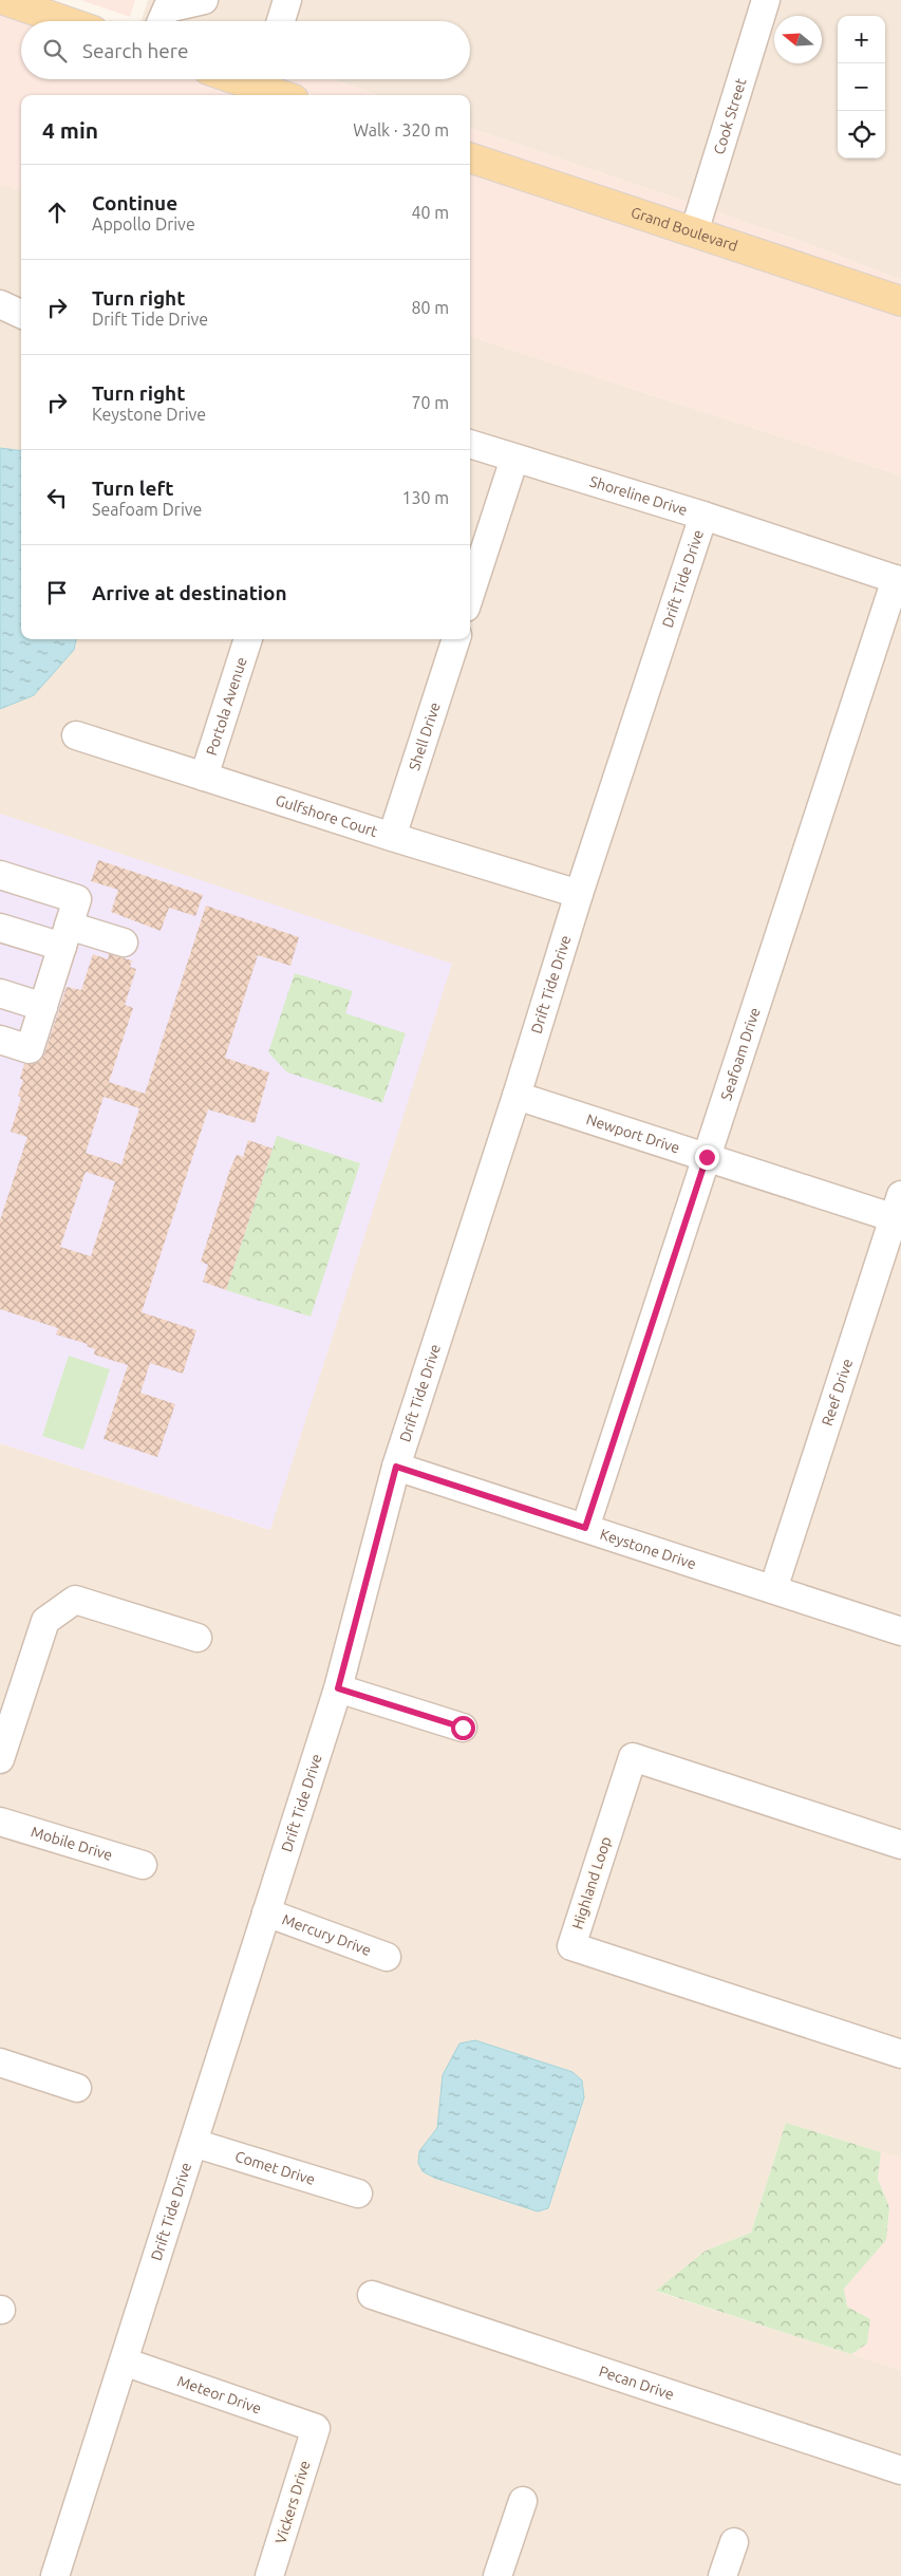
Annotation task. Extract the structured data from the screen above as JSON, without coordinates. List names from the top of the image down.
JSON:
{
  "streets": {
    "main road": ["Grand Boulevard"],
    "street": [
      "Cook Street",
      "Shoreline Drive",
      "Drift Tide Drive",
      "Portola Avenue",
      "Shell Drive",
      "Gulfshore Court",
      "Seafoam Drive",
      "Newport Drive",
      "Reef Drive",
      "Keystone Drive",
      "Mobile Drive",
      "Highland Loop",
      "Mercury Drive",
      "Comet Drive",
      "Pecan Drive",
      "Meteor Drive",
      "Vickers Drive"
    ]
  },
  "crossings": [
    ["Cook Street", "Grand Boulevard"],
    ["Shoreline Drive", "Drift Tide Drive"],
    ["Shoreline Drive", "Seafoam Drive"],
    ["Drift Tide Drive", "Gulfshore Court"],
    ["Drift Tide Drive", "Newport Drive"],
    ["Drift Tide Drive", "Keystone Drive"],
    ["Drift Tide Drive", "Mercury Drive"],
    ["Drift Tide Drive", "Comet Drive"],
    ["Drift Tide Drive", "Meteor Drive"],
    ["Portola Avenue", "Gulfshore Court"],
    ["Shell Drive", "Gulfshore Court"],
    ["Seafoam Drive", "Newport Drive"],
    ["Seafoam Drive", "Keystone Drive"],
    ["Newport Drive", "Reef Drive"],
    ["Reef Drive", "Keystone Drive"],
    ["Meteor Drive", "Vickers Drive"]
  ],
  "north": "left",
  "page": {
    "map_buttons": ["+", "−"],
    "search": "Search here",
    "heading": ["4 min", "Walk · 320 m"],
    "list": [
      ["Continue", "Appollo Drive", "40 m"],
      ["Turn right", "Drift Tide Drive", "80 m"],
      ["Turn right", "Keystone Drive", "70 m"],
      ["Turn left", "Seafoam Drive", "130 m"],
      "Arrive at destination"
    ]
  }
}
